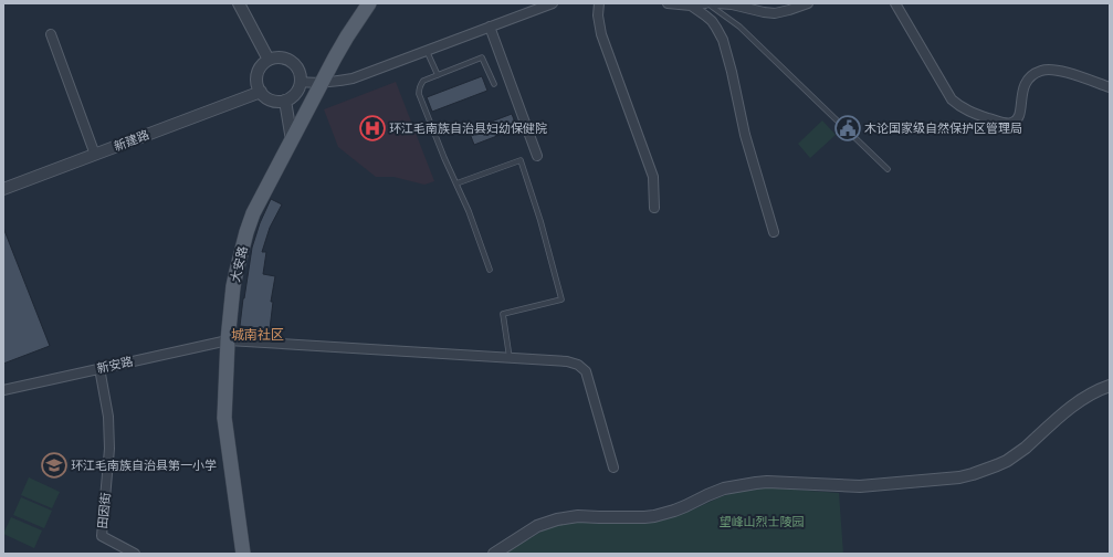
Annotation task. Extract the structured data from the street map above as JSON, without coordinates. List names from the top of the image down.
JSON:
{
  "streets": {
    "main road": ["大安路"],
    "street": ["新建路", "新安路", "田因街"]
  },
  "crossings": [
    ["大安路", "新安路"],
    ["新安路", "田因街"]
  ],
  "districts": ["城南社区"],
  "parks": ["望峰山烈士陵园"],
  "places": {
    "hospital": ["环江毛南族自治县妇幼保健院"],
    "public building": ["木论国家级自然保护区管理局"],
    "school or university": ["环江毛南族自治县第一小学"]
  }
}
